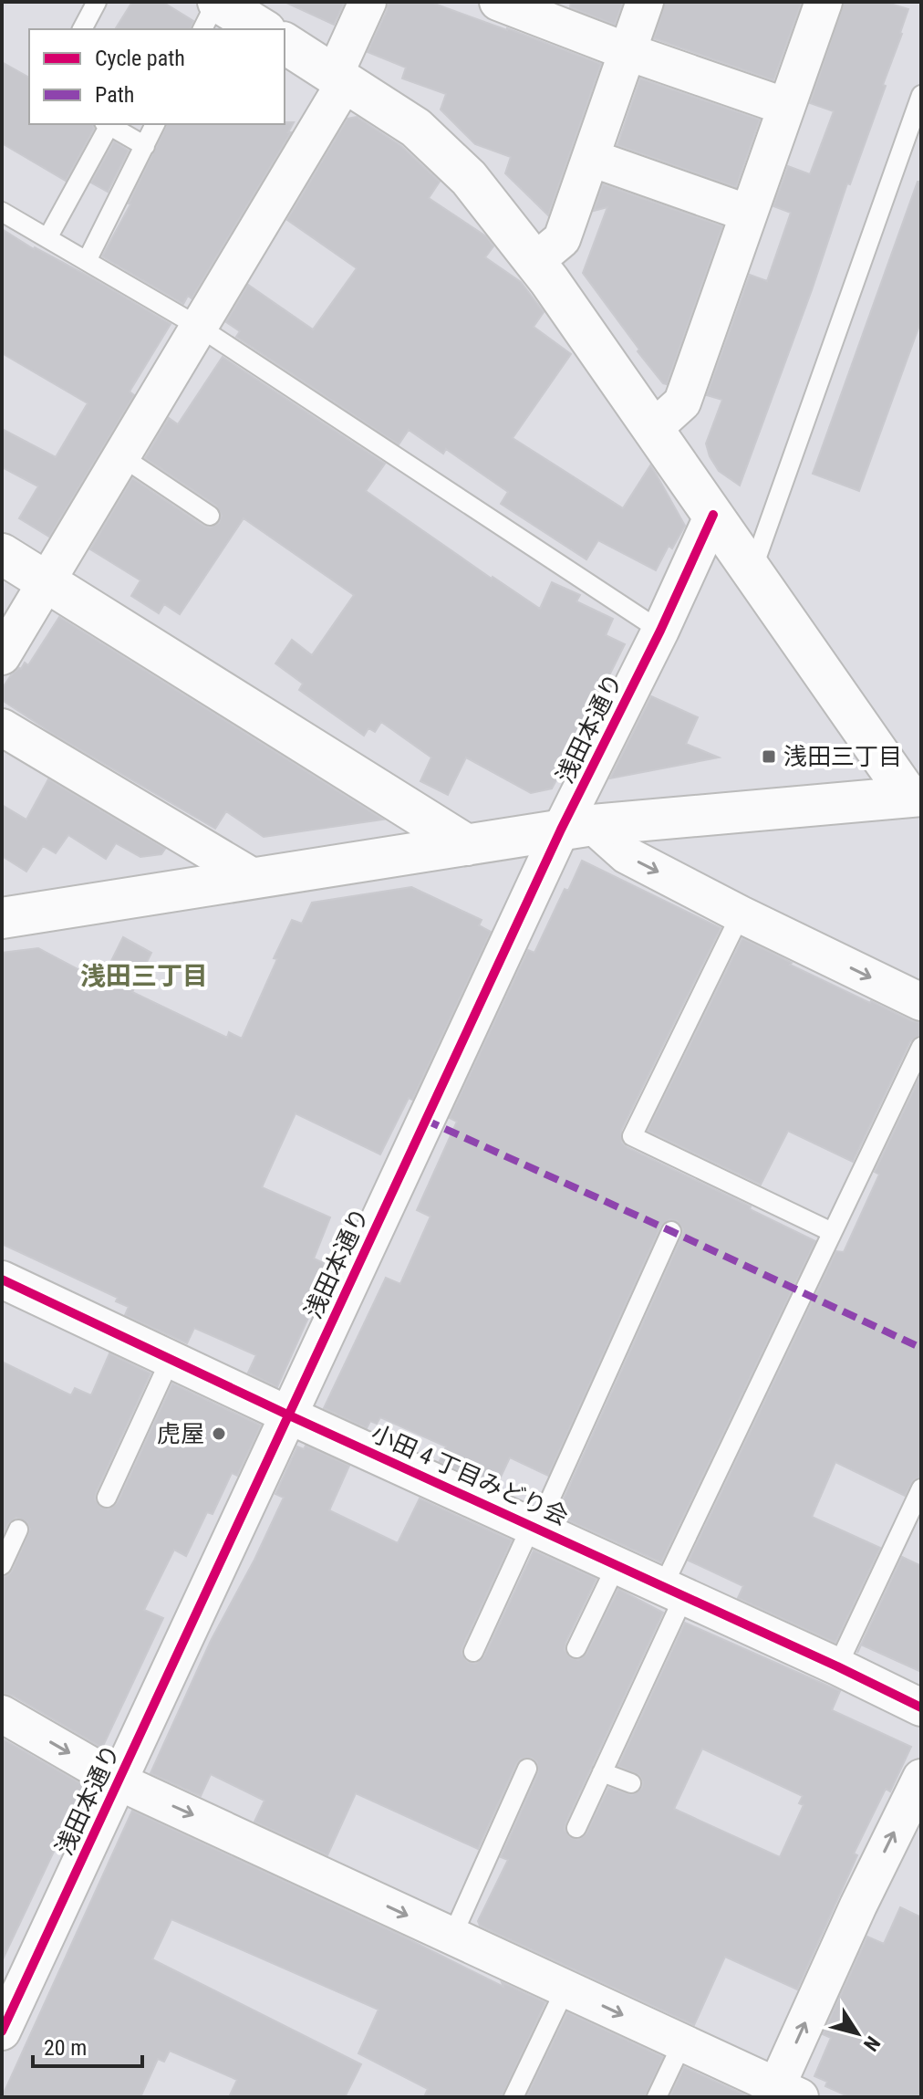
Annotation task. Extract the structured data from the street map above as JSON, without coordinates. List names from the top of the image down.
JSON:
{
  "streets": {
    "street": ["浅田本通り", "小田 4 丁目みどり会"]
  },
  "crossings": [
    ["浅田本通り", "小田 4 丁目みどり会"]
  ],
  "districts": ["浅田三丁目"],
  "places": {
    "transit": ["浅田三丁目"],
    "other": ["虎屋"]
  },
  "legend": ["Cycle path", "Path"],
  "scale_bar": "20 m",
  "north": "bottom right"
}
